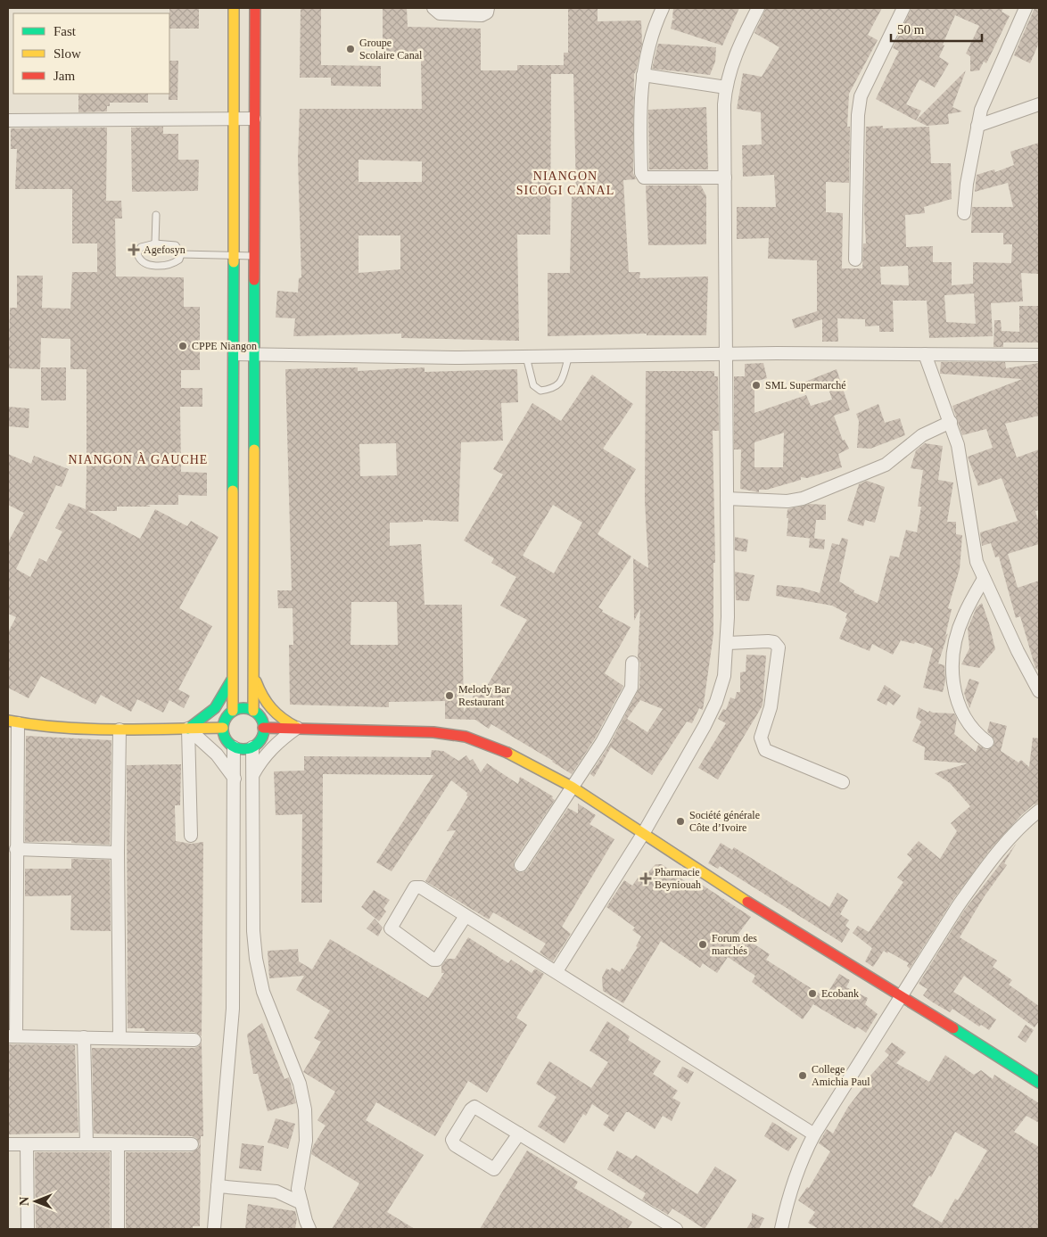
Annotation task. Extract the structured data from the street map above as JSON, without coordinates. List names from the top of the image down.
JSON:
{
  "districts": ["NIANGON SICOGI CANAL", "NIANGON À GAUCHE"],
  "places": {
    "other": [
      "Groupe Scolaire Canal",
      "CPPE Niangon",
      "SML Supermarché",
      "Melody Bar Restaurant",
      "Société générale Côte d’Ivoire",
      "Forum des marchés",
      "Ecobank",
      "College Amichia Paul"
    ],
    "health": ["Agefosyn", "Pharmacie Beyniouah"]
  },
  "legend": ["Fast", "Slow", "Jam"],
  "scale_bar": "50 m",
  "north": "left"
}
